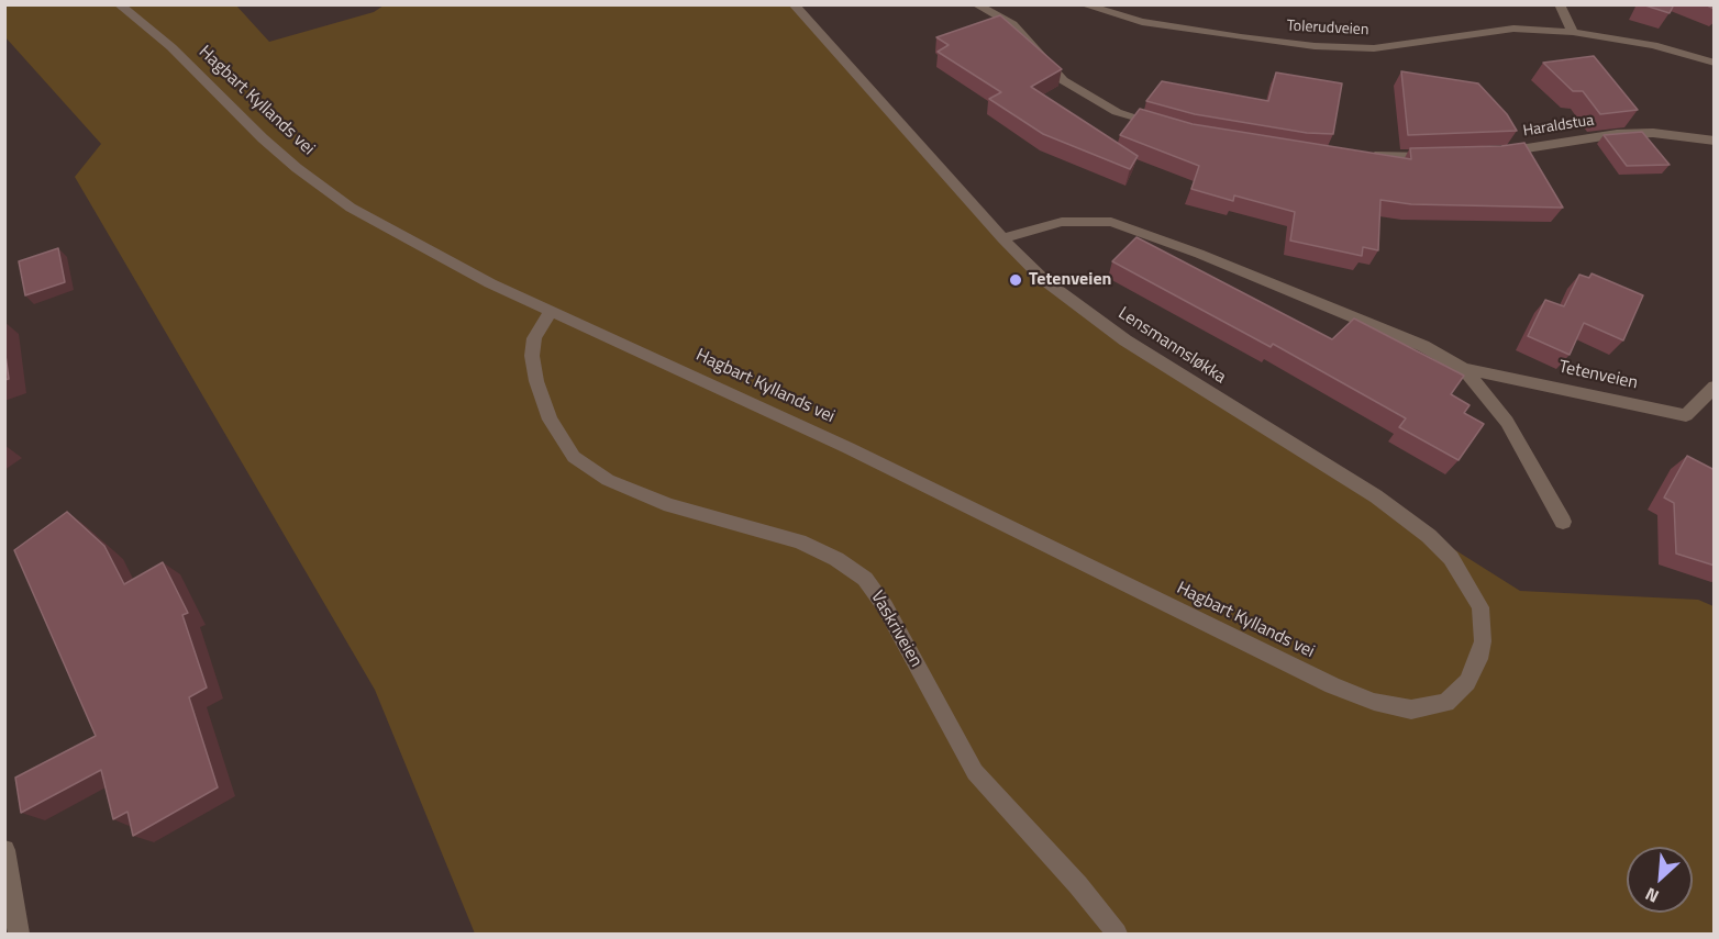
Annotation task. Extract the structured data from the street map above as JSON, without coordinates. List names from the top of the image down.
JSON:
{
  "streets": {
    "street": [
      "Tolerudveien",
      "Hagbart Kyllands vei",
      "Haraldstua",
      "Lensmannsløkka",
      "Tetenveien",
      "Vaskriveien"
    ]
  },
  "crossings": [
    ["Hagbart Kyllands vei", "Lensmannsløkka"],
    ["Hagbart Kyllands vei", "Vaskriveien"],
    ["Lensmannsløkka", "Tetenveien"]
  ],
  "places": ["Tetenveien"],
  "north": "bottom left"
}
